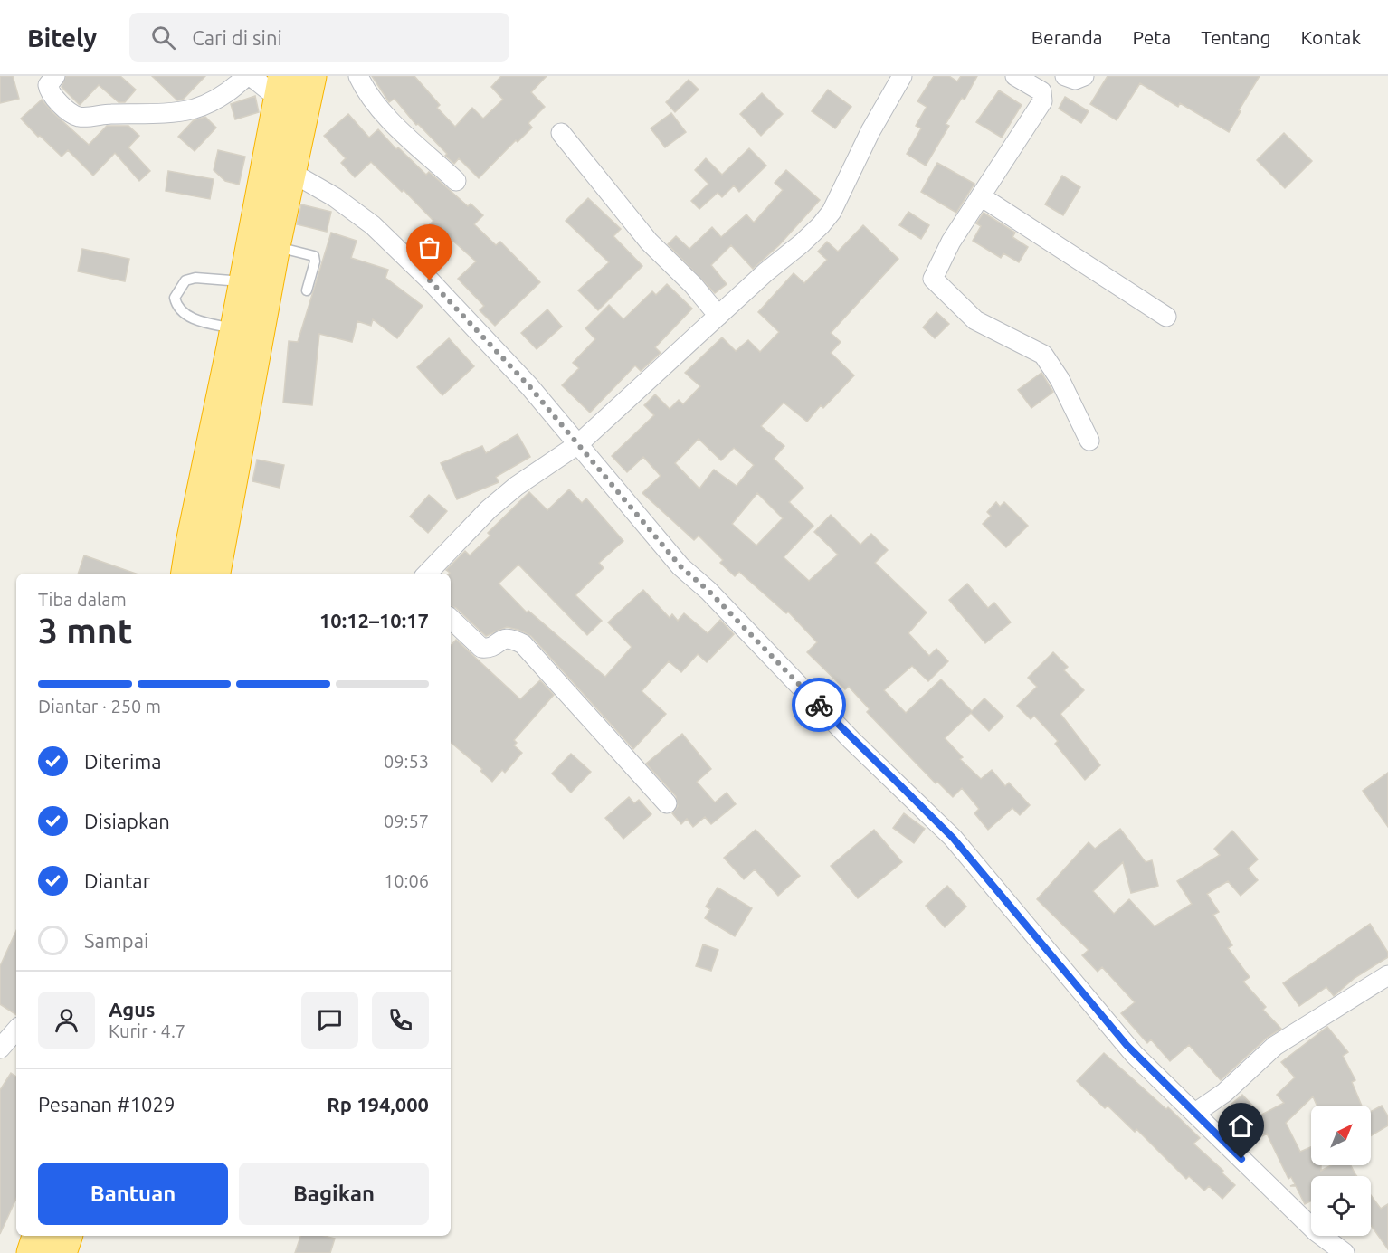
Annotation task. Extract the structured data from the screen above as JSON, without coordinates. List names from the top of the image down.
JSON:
{
  "north": "top right",
  "page": {
    "header": "Bitely",
    "search": "Cari di sini",
    "nav": [
      "Beranda",
      "Peta",
      "Tentang",
      "Kontak"
    ],
    "heading": ["3 mnt", "Tiba dalam", "10:12–10:17"],
    "panel": [
      "Agus",
      "Kurir · 4.7",
      "Pesanan #1029",
      "Rp 194,000"
    ],
    "bar": "Diantar · 250 m",
    "list": [
      ["Diterima", "09:53"],
      ["Disiapkan", "09:57"],
      ["Diantar", "10:06"],
      "Sampai"
    ],
    "buttons": ["Bantuan", "Bagikan"]
  }
}
